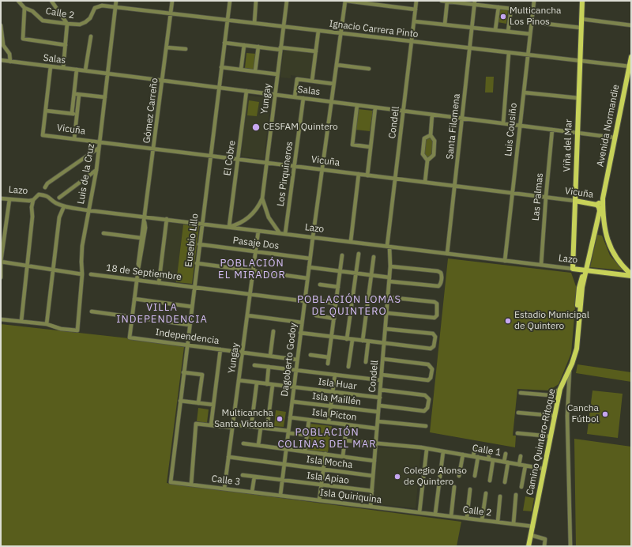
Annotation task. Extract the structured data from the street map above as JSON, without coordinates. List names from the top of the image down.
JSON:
{
  "streets": {
    "main road": [
      "Avenida Normandie",
      "Vicuña",
      "Viña del Mar",
      "Lazo",
      "Camino Quintero-Ritoque"
    ],
    "street": [
      "Calle 2",
      "Ignacio Carrera Pinto",
      "Salas",
      "Yungay",
      "Gómez Carreño",
      "Condell",
      "Santa Filomena",
      "Luis Cousiño",
      "El Cobre",
      "Luis de la Cruz",
      "Los Pirquineros",
      "Las Palmas",
      "Eusebio Lillo",
      "Pasaje Dos",
      "18 de Septiembre",
      "Independencia",
      "Dagoberto Godoy",
      "Isla Huar",
      "Isla Maillén",
      "Isla Picton",
      "Calle 1",
      "Isla Mocha",
      "Isla Apiao",
      "Calle 3",
      "Isla Quiriquina"
    ]
  },
  "crossings": [
    ["Calle 2", "Ignacio Carrera Pinto"],
    ["Calle 2", "Luis de la Cruz"],
    ["Calle 2", "Camino Quintero-Ritoque"],
    ["Calle 2", "Isla Quiriquina"],
    ["Ignacio Carrera Pinto", "Yungay"],
    ["Ignacio Carrera Pinto", "Gómez Carreño"],
    ["Ignacio Carrera Pinto", "Condell"],
    ["Ignacio Carrera Pinto", "Avenida Normandie"],
    ["Ignacio Carrera Pinto", "Santa Filomena"],
    ["Ignacio Carrera Pinto", "Luis Cousiño"],
    ["Ignacio Carrera Pinto", "Viña del Mar"],
    ["Ignacio Carrera Pinto", "Luis de la Cruz"],
    ["Ignacio Carrera Pinto", "Eusebio Lillo"],
    ["Ignacio Carrera Pinto", "Dagoberto Godoy"],
    ["Salas", "Yungay"],
    ["Salas", "Gómez Carreño"],
    ["Salas", "Condell"],
    ["Salas", "Avenida Normandie"],
    ["Salas", "Santa Filomena"],
    ["Salas", "Luis Cousiño"],
    ["Salas", "Viña del Mar"],
    ["Salas", "El Cobre"],
    ["Salas", "Luis de la Cruz"],
    ["Salas", "Los Pirquineros"],
    ["Salas", "Las Palmas"],
    ["Salas", "Eusebio Lillo"],
    ["Salas", "Dagoberto Godoy"],
    ["Yungay", "Vicuña"],
    ["Yungay", "El Cobre"],
    ["Yungay", "Lazo"],
    ["Yungay", "Pasaje Dos"],
    ["Yungay", "18 de Septiembre"],
    ["Yungay", "Independencia"],
    ["Yungay", "Isla Mocha"],
    ["Yungay", "Calle 3"],
    ["Gómez Carreño", "Vicuña"],
    ["Gómez Carreño", "Lazo"],
    ["Gómez Carreño", "18 de Septiembre"],
    ["Gómez Carreño", "Independencia"],
    ["Condell", "Vicuña"],
    ["Condell", "Lazo"],
    ["Condell", "Isla Huar"],
    ["Condell", "Isla Maillén"],
    ["Condell", "Isla Picton"],
    ["Condell", "Calle 1"],
    ["Condell", "Isla Mocha"],
    ["Condell", "Isla Apiao"],
    ["Condell", "Isla Quiriquina"],
    ["Avenida Normandie", "Vicuña"],
    ["Avenida Normandie", "Lazo"],
    ["Santa Filomena", "Vicuña"],
    ["Santa Filomena", "Lazo"],
    ["Vicuña", "Luis Cousiño"],
    ["Vicuña", "Viña del Mar"],
    ["Vicuña", "El Cobre"],
    ["Vicuña", "Luis de la Cruz"],
    ["Vicuña", "Los Pirquineros"],
    ["Vicuña", "Las Palmas"],
    ["Vicuña", "Eusebio Lillo"],
    ["Vicuña", "Dagoberto Godoy"],
    ["Vicuña", "Camino Quintero-Ritoque"],
    ["Luis Cousiño", "Lazo"],
    ["Viña del Mar", "Lazo"],
    ["El Cobre", "Lazo"],
    ["Luis de la Cruz", "Lazo"],
    ["Los Pirquineros", "Lazo"],
    ["Lazo", "Las Palmas"],
    ["Lazo", "Eusebio Lillo"],
    ["Lazo", "Dagoberto Godoy"],
    ["Lazo", "Camino Quintero-Ritoque"],
    ["Eusebio Lillo", "Pasaje Dos"],
    ["Eusebio Lillo", "18 de Septiembre"],
    ["Eusebio Lillo", "Independencia"],
    ["Eusebio Lillo", "Calle 3"],
    ["Pasaje Dos", "Dagoberto Godoy"],
    ["18 de Septiembre", "Dagoberto Godoy"],
    ["Independencia", "Dagoberto Godoy"],
    ["Dagoberto Godoy", "Isla Huar"],
    ["Dagoberto Godoy", "Isla Maillén"],
    ["Dagoberto Godoy", "Isla Picton"],
    ["Dagoberto Godoy", "Isla Mocha"],
    ["Dagoberto Godoy", "Isla Apiao"],
    ["Dagoberto Godoy", "Calle 3"],
    ["Dagoberto Godoy", "Isla Quiriquina"],
    ["Camino Quintero-Ritoque", "Calle 1"],
    ["Calle 3", "Isla Quiriquina"]
  ],
  "districts": [
    "POBLACIÓN EL MIRADOR",
    "POBLACIÓN LOMAS DE QUINTERO",
    "VILLA INDEPENDENCIA",
    "POBLACIÓN COLINAS DEL MAR"
  ],
  "places": [
    "Multicancha Los Pinos",
    "CESFAM Quintero",
    "Estadio Municipal de Quintero",
    "Cancha Fútbol",
    "Multicancha Santa Victoria",
    "Colegio Alonso de Quintero"
  ]
}
